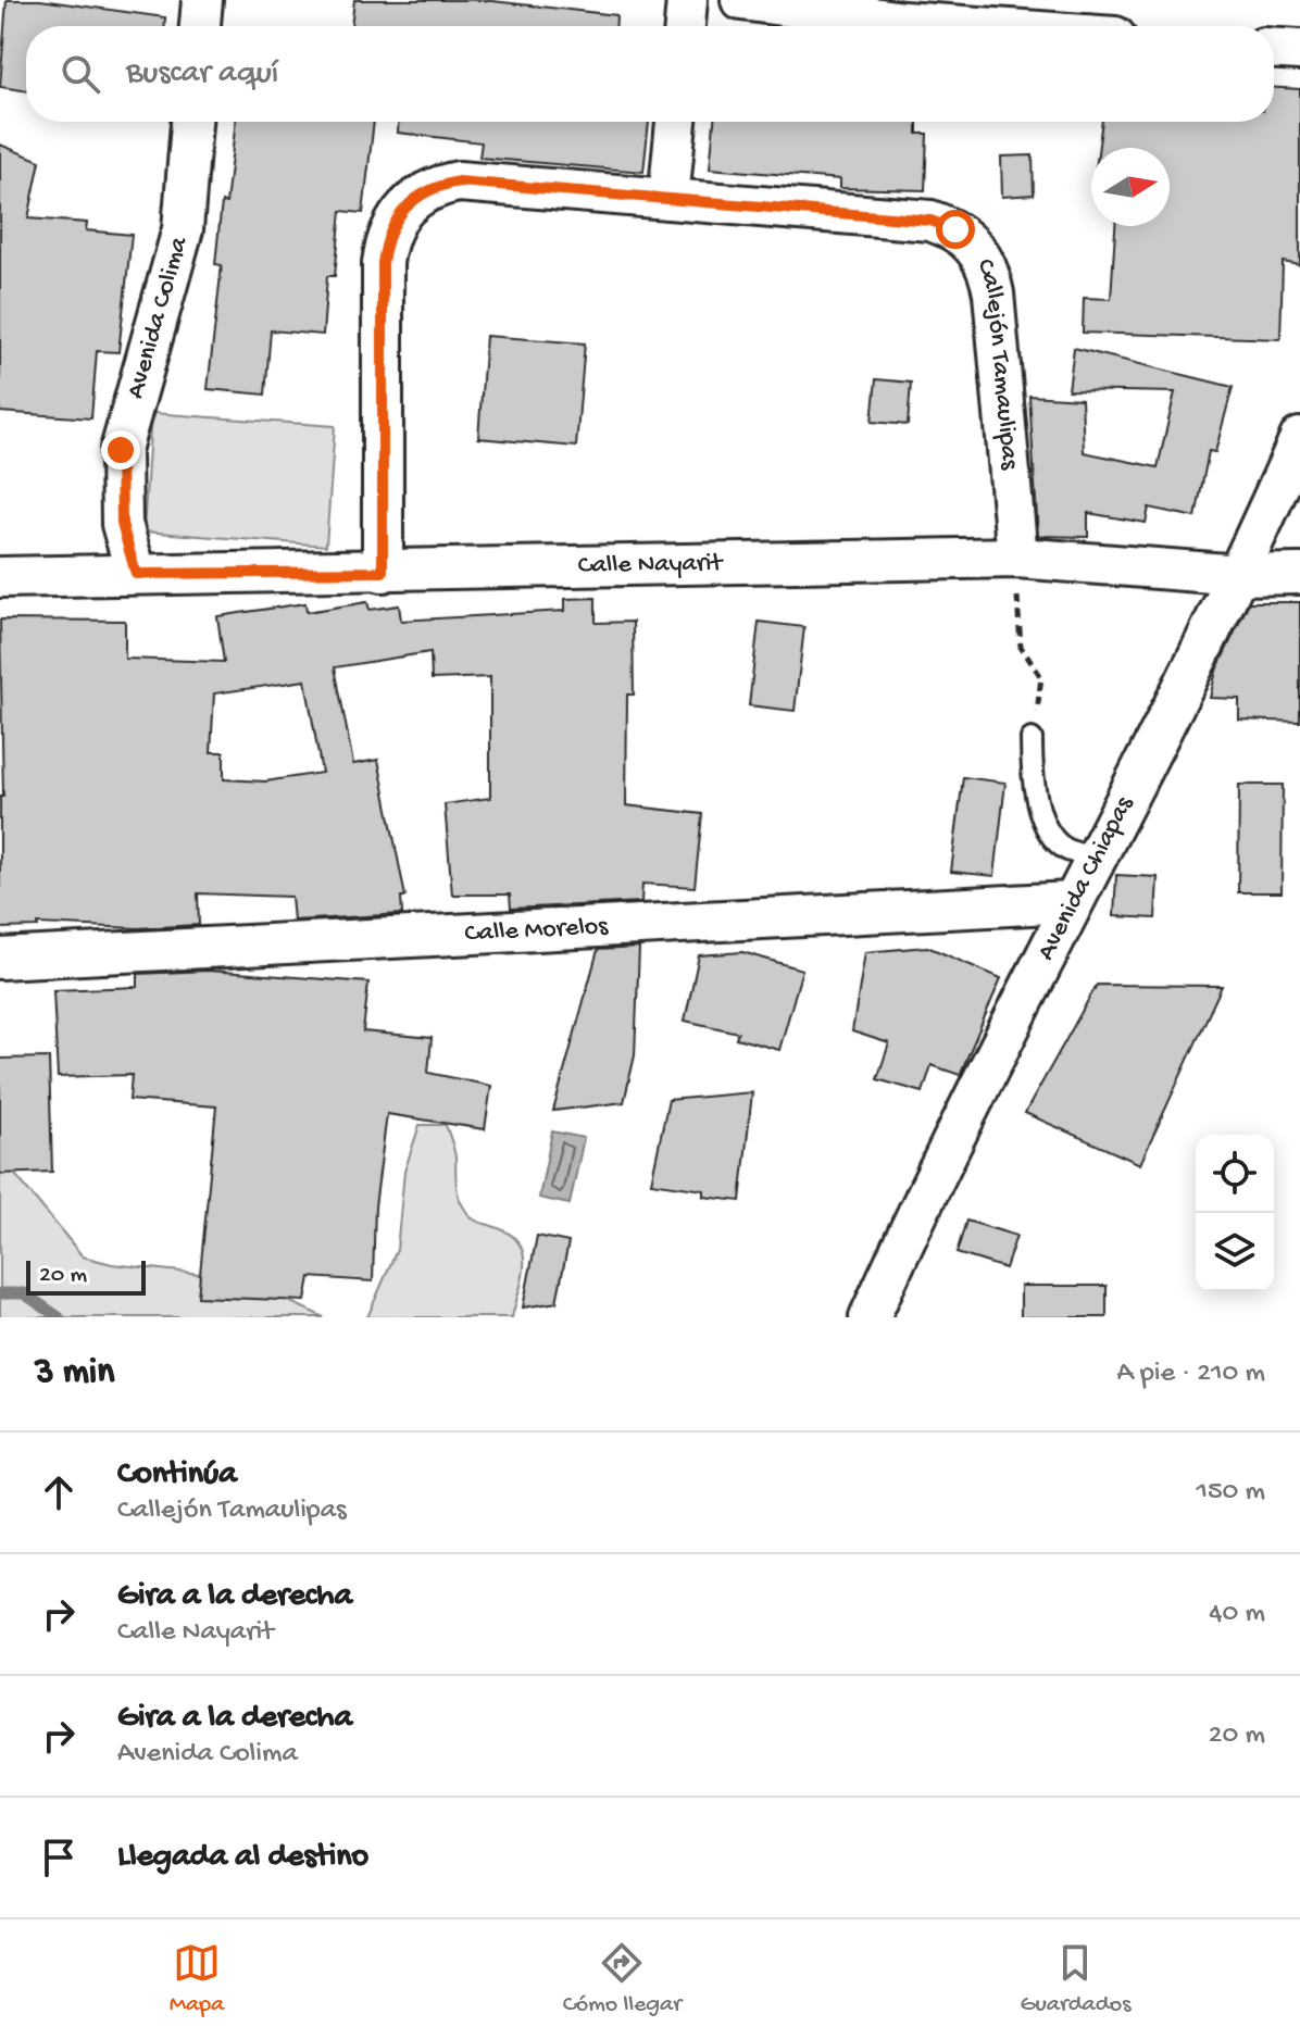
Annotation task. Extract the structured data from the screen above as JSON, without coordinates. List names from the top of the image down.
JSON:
{
  "streets": {
    "street": [
      "Avenida Colima",
      "Callejón Tamaulipas",
      "Calle Nayarit",
      "Avenida Chiapas",
      "Calle Morelos"
    ]
  },
  "crossings": [
    ["Avenida Colima", "Calle Nayarit"],
    ["Callejón Tamaulipas", "Calle Nayarit"],
    ["Calle Nayarit", "Avenida Chiapas"],
    ["Avenida Chiapas", "Calle Morelos"]
  ],
  "scale_bar": "20 m",
  "north": "right",
  "page": {
    "search": "Buscar aquí",
    "scale": "20 m",
    "heading": ["3 min", "A pie · 210 m"],
    "list": [
      ["Continúa", "Callejón Tamaulipas", "150 m"],
      ["Gira a la derecha", "Calle Nayarit", "40 m"],
      ["Gira a la derecha", "Avenida Colima", "20 m"],
      "Llegada al destino"
    ],
    "nav": ["Mapa", "Cómo llegar", "Guardados"]
  }
}
